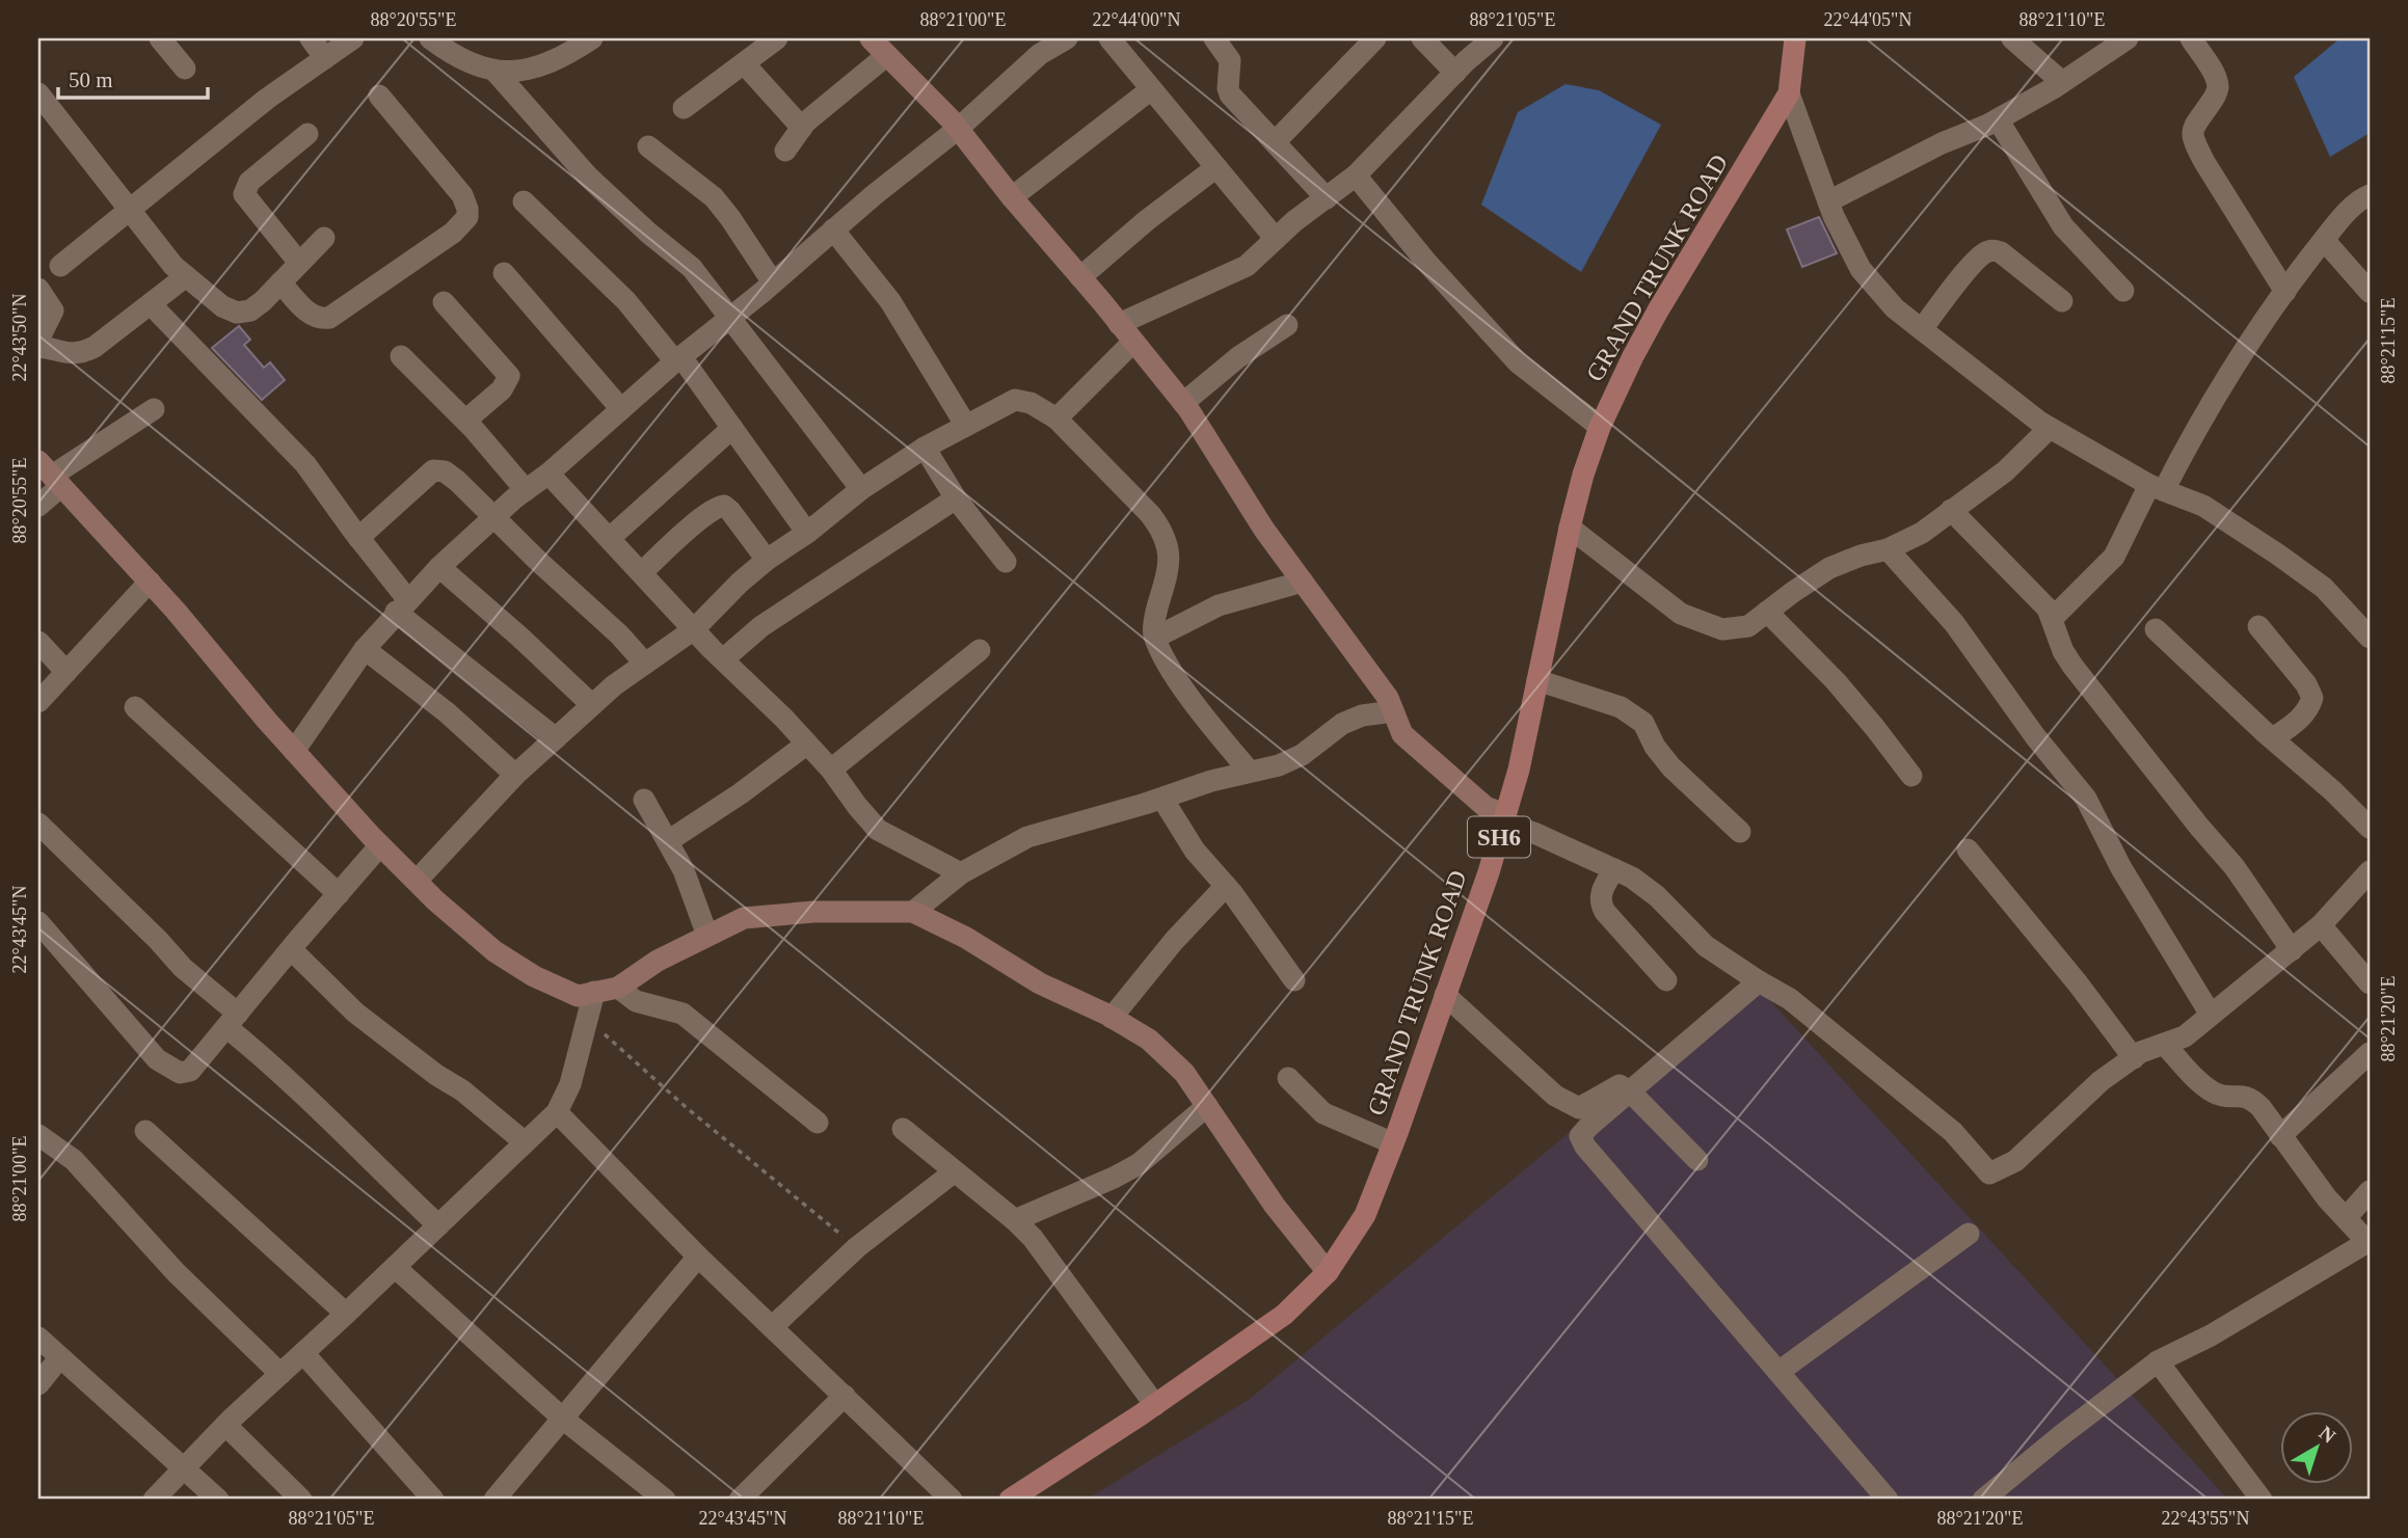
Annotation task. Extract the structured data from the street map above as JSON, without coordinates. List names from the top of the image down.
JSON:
{
  "streets": {
    "main road": ["GRAND TRUNK ROAD", "SH6"]
  },
  "scale_bar": "50 m",
  "north": "top right",
  "coordinates": [
    "88°20'55\"E",
    "88°21'00\"E",
    "22°44'00\"N",
    "88°21'05\"E",
    "22°44'05\"N",
    "88°21'10\"E",
    "22°43'50\"N",
    "88°21'15\"E",
    "22°43'45\"N",
    "88°21'20\"E",
    "22°43'55\"N"
  ]
}
